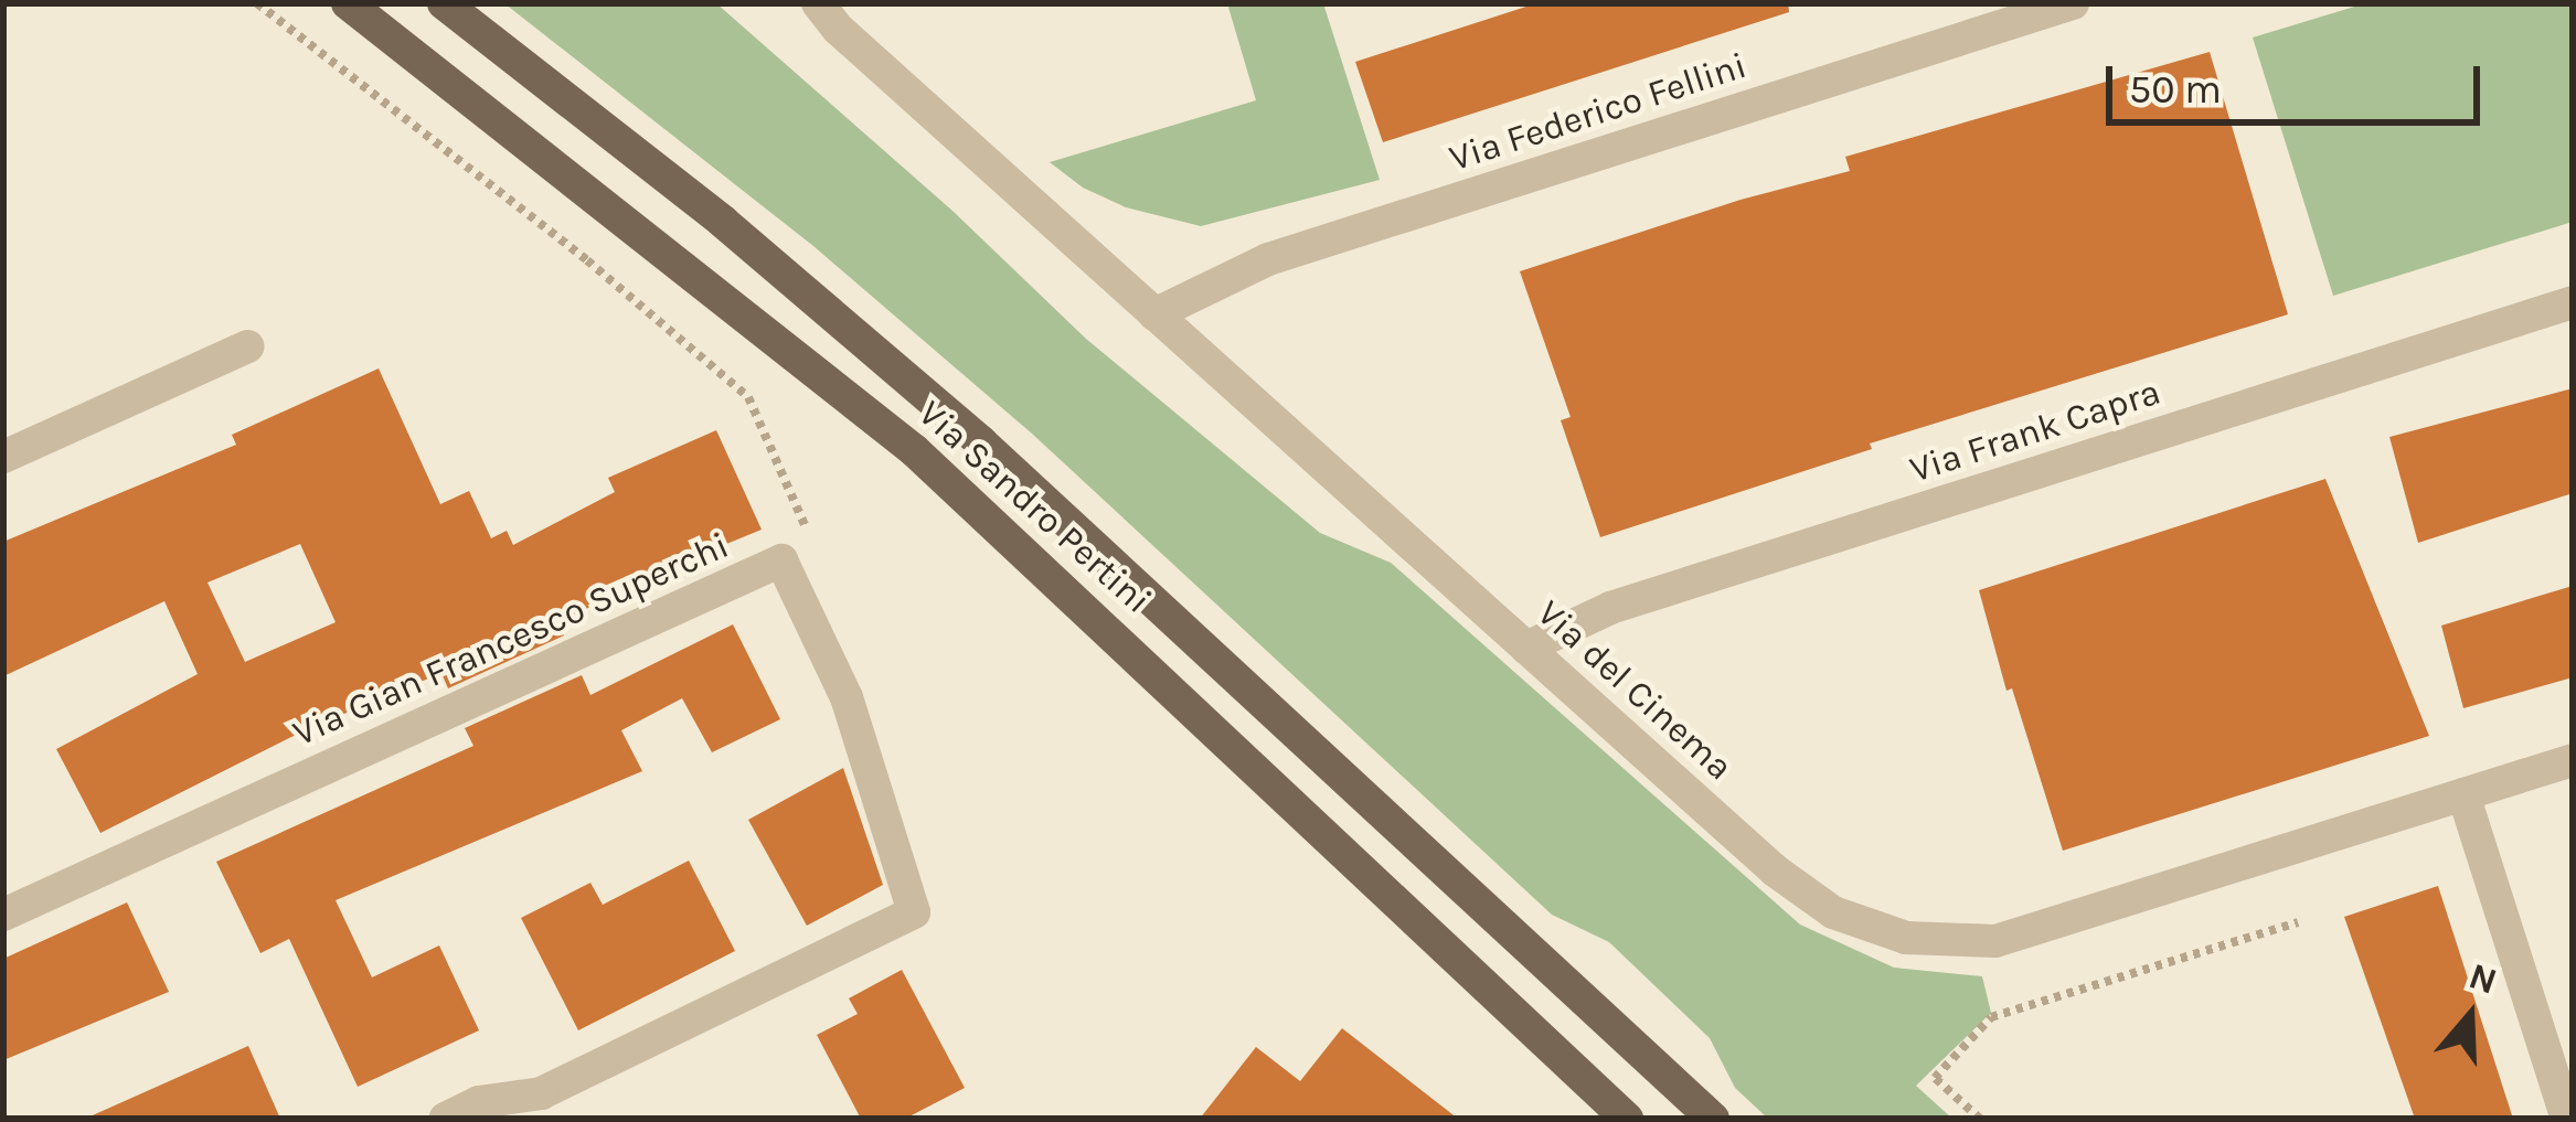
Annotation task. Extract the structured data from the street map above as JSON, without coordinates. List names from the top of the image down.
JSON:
{
  "streets": {
    "main road": ["Via Sandro Pertini"],
    "street": [
      "Via Federico Fellini",
      "Via Frank Capra",
      "Via Gian Francesco Superchi",
      "Via del Cinema"
    ]
  },
  "crossings": [
    ["Via Federico Fellini", "Via del Cinema"],
    ["Via Frank Capra", "Via del Cinema"]
  ],
  "scale_bar": "50 m",
  "north": "top"
}
